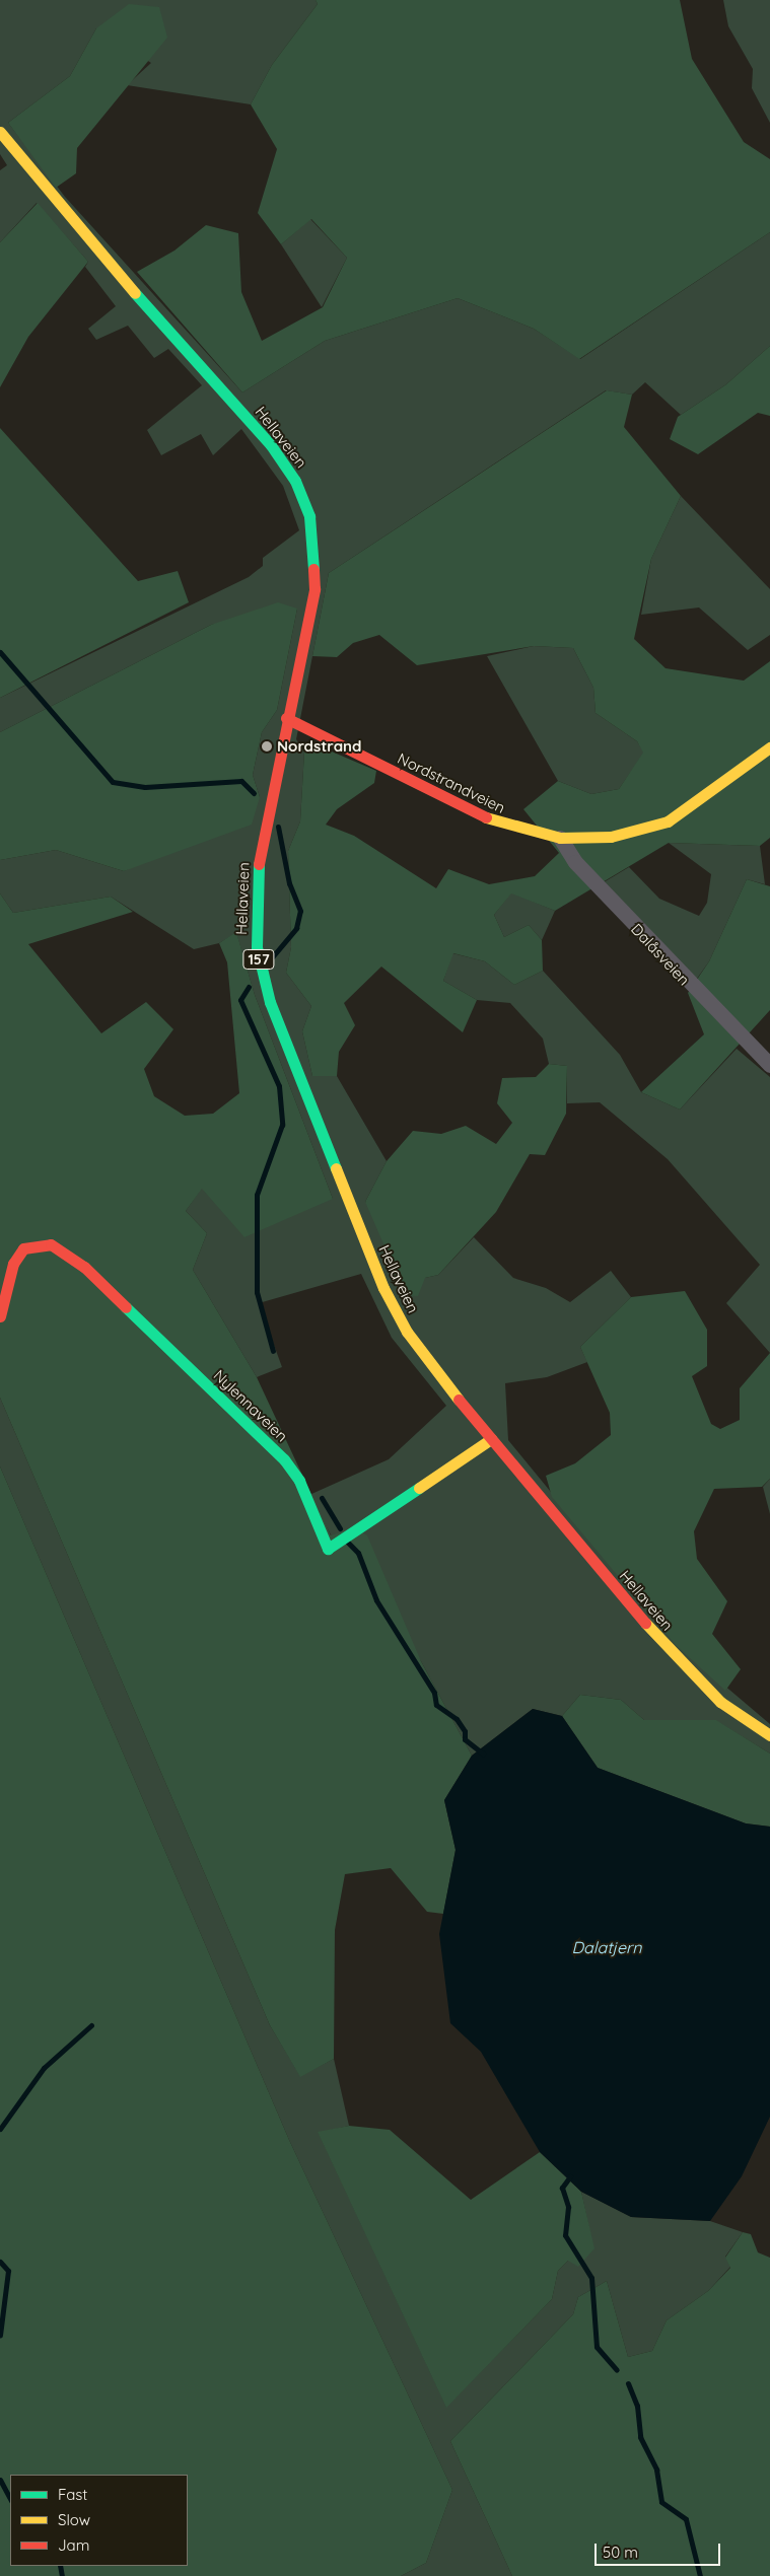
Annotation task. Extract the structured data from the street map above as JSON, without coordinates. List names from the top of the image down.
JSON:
{
  "streets": {
    "main road": [
      "Hellaveien",
      "Nordstrandveien",
      "157",
      "Nylennaveien"
    ],
    "street": ["Dalåsveien"]
  },
  "crossings": [
    ["Hellaveien", "Nordstrandveien"],
    ["Hellaveien", "Nylennaveien"],
    ["Nordstrandveien", "Dalåsveien"]
  ],
  "water": ["Dalatjern"],
  "places": ["Nordstrand"],
  "legend": ["Fast", "Slow", "Jam"],
  "scale_bar": "50 m"
}
